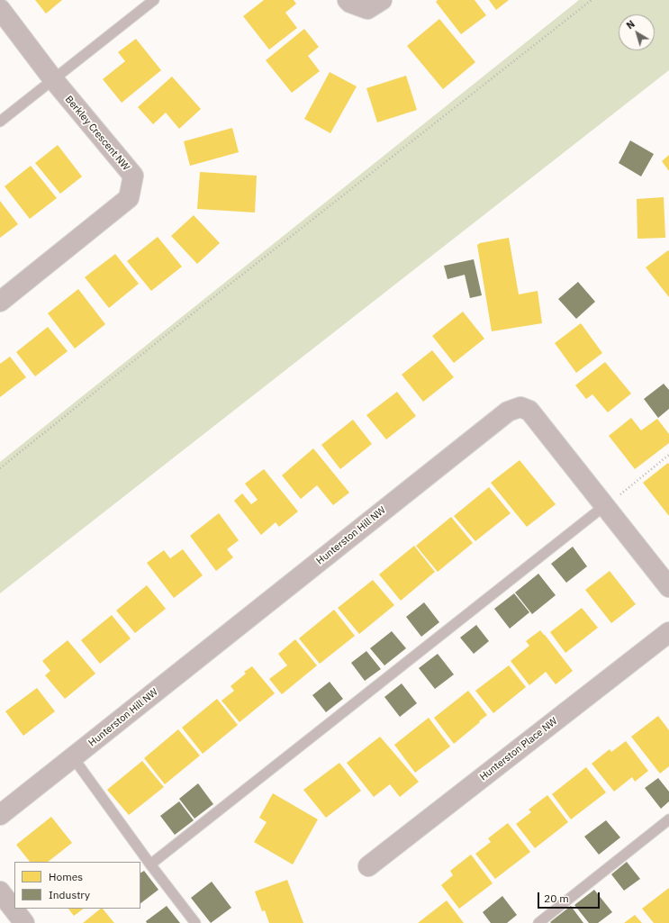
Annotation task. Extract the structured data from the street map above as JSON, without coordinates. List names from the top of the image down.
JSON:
{
  "streets": {
    "street": ["Berkley Crescent NW", "Hunterston Hill NW", "Hunterston Place NW"]
  },
  "legend": ["Homes", "Industry"],
  "scale_bar": "20 m",
  "north": "top left"
}
